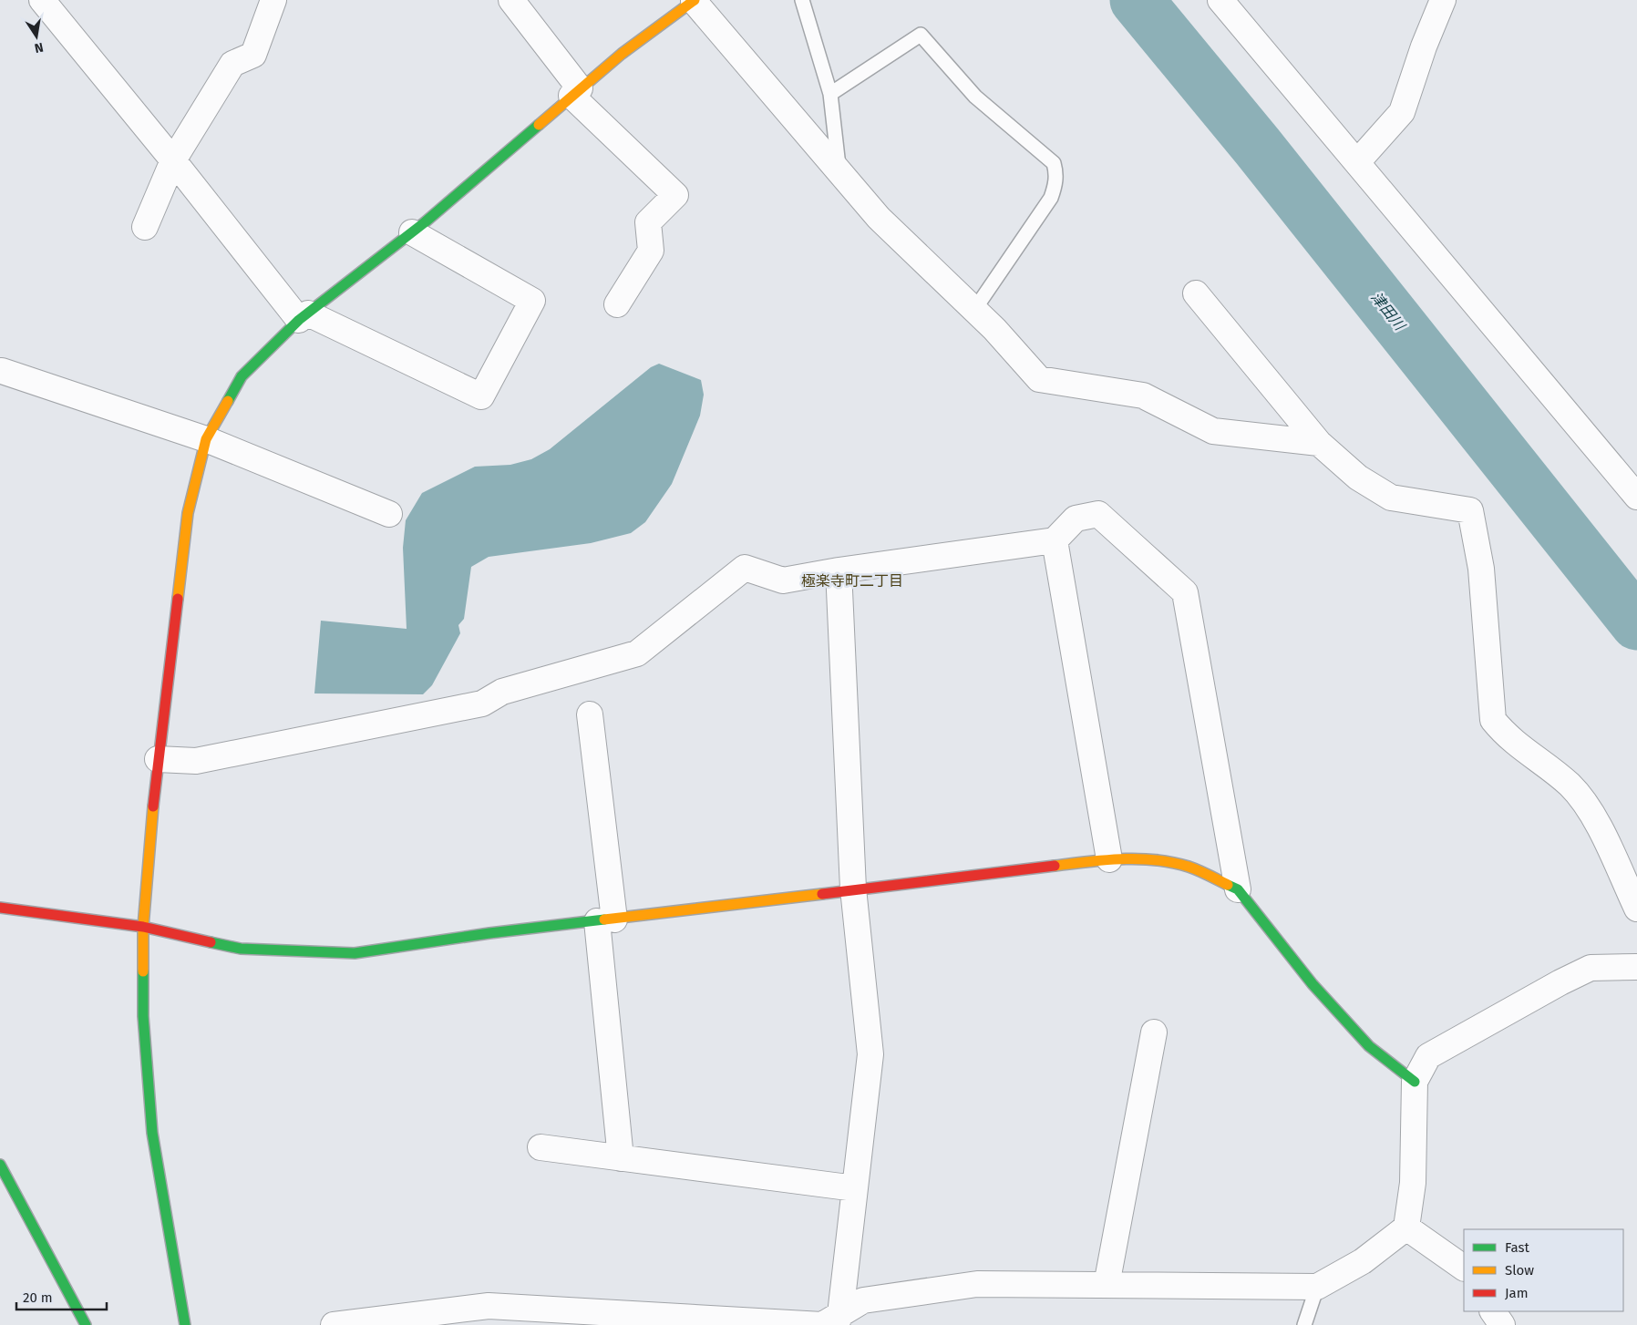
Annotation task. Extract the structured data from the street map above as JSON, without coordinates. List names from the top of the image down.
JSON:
{
  "districts": ["極楽寺町二丁目"],
  "water": ["津田川"],
  "legend": ["Fast", "Slow", "Jam"],
  "scale_bar": "20 m",
  "north": "bottom"
}
